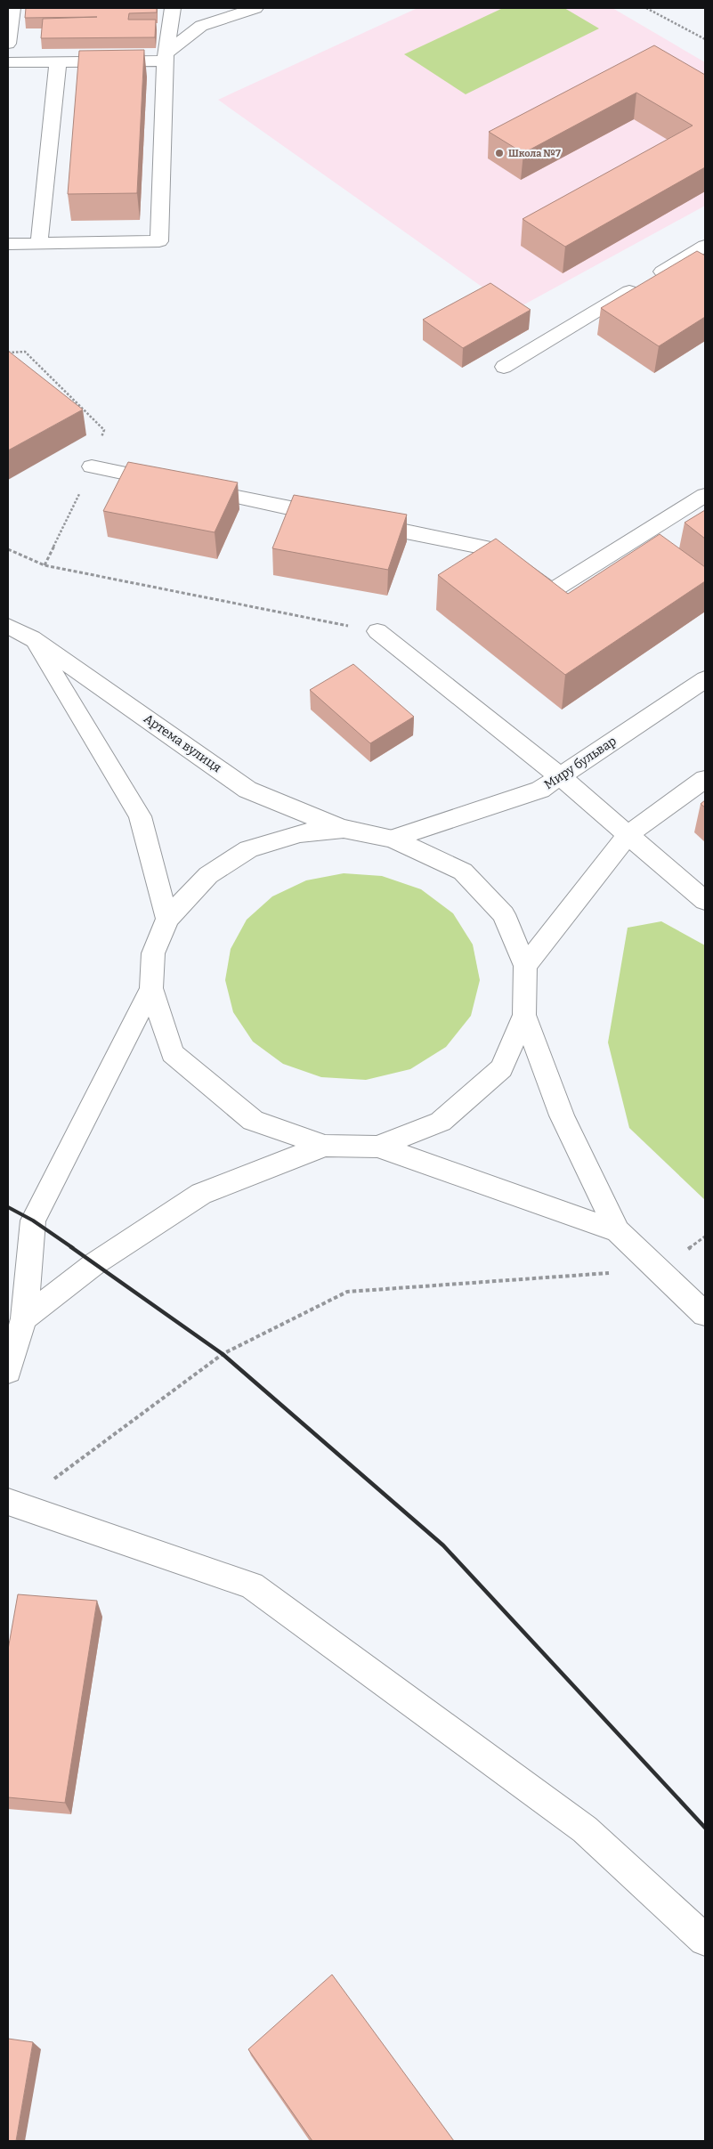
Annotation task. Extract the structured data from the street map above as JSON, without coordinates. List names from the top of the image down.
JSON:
{
  "streets": {
    "main road": ["Артема вулиця", "Миру бульвар"]
  },
  "places": ["Школа №7"]
}
